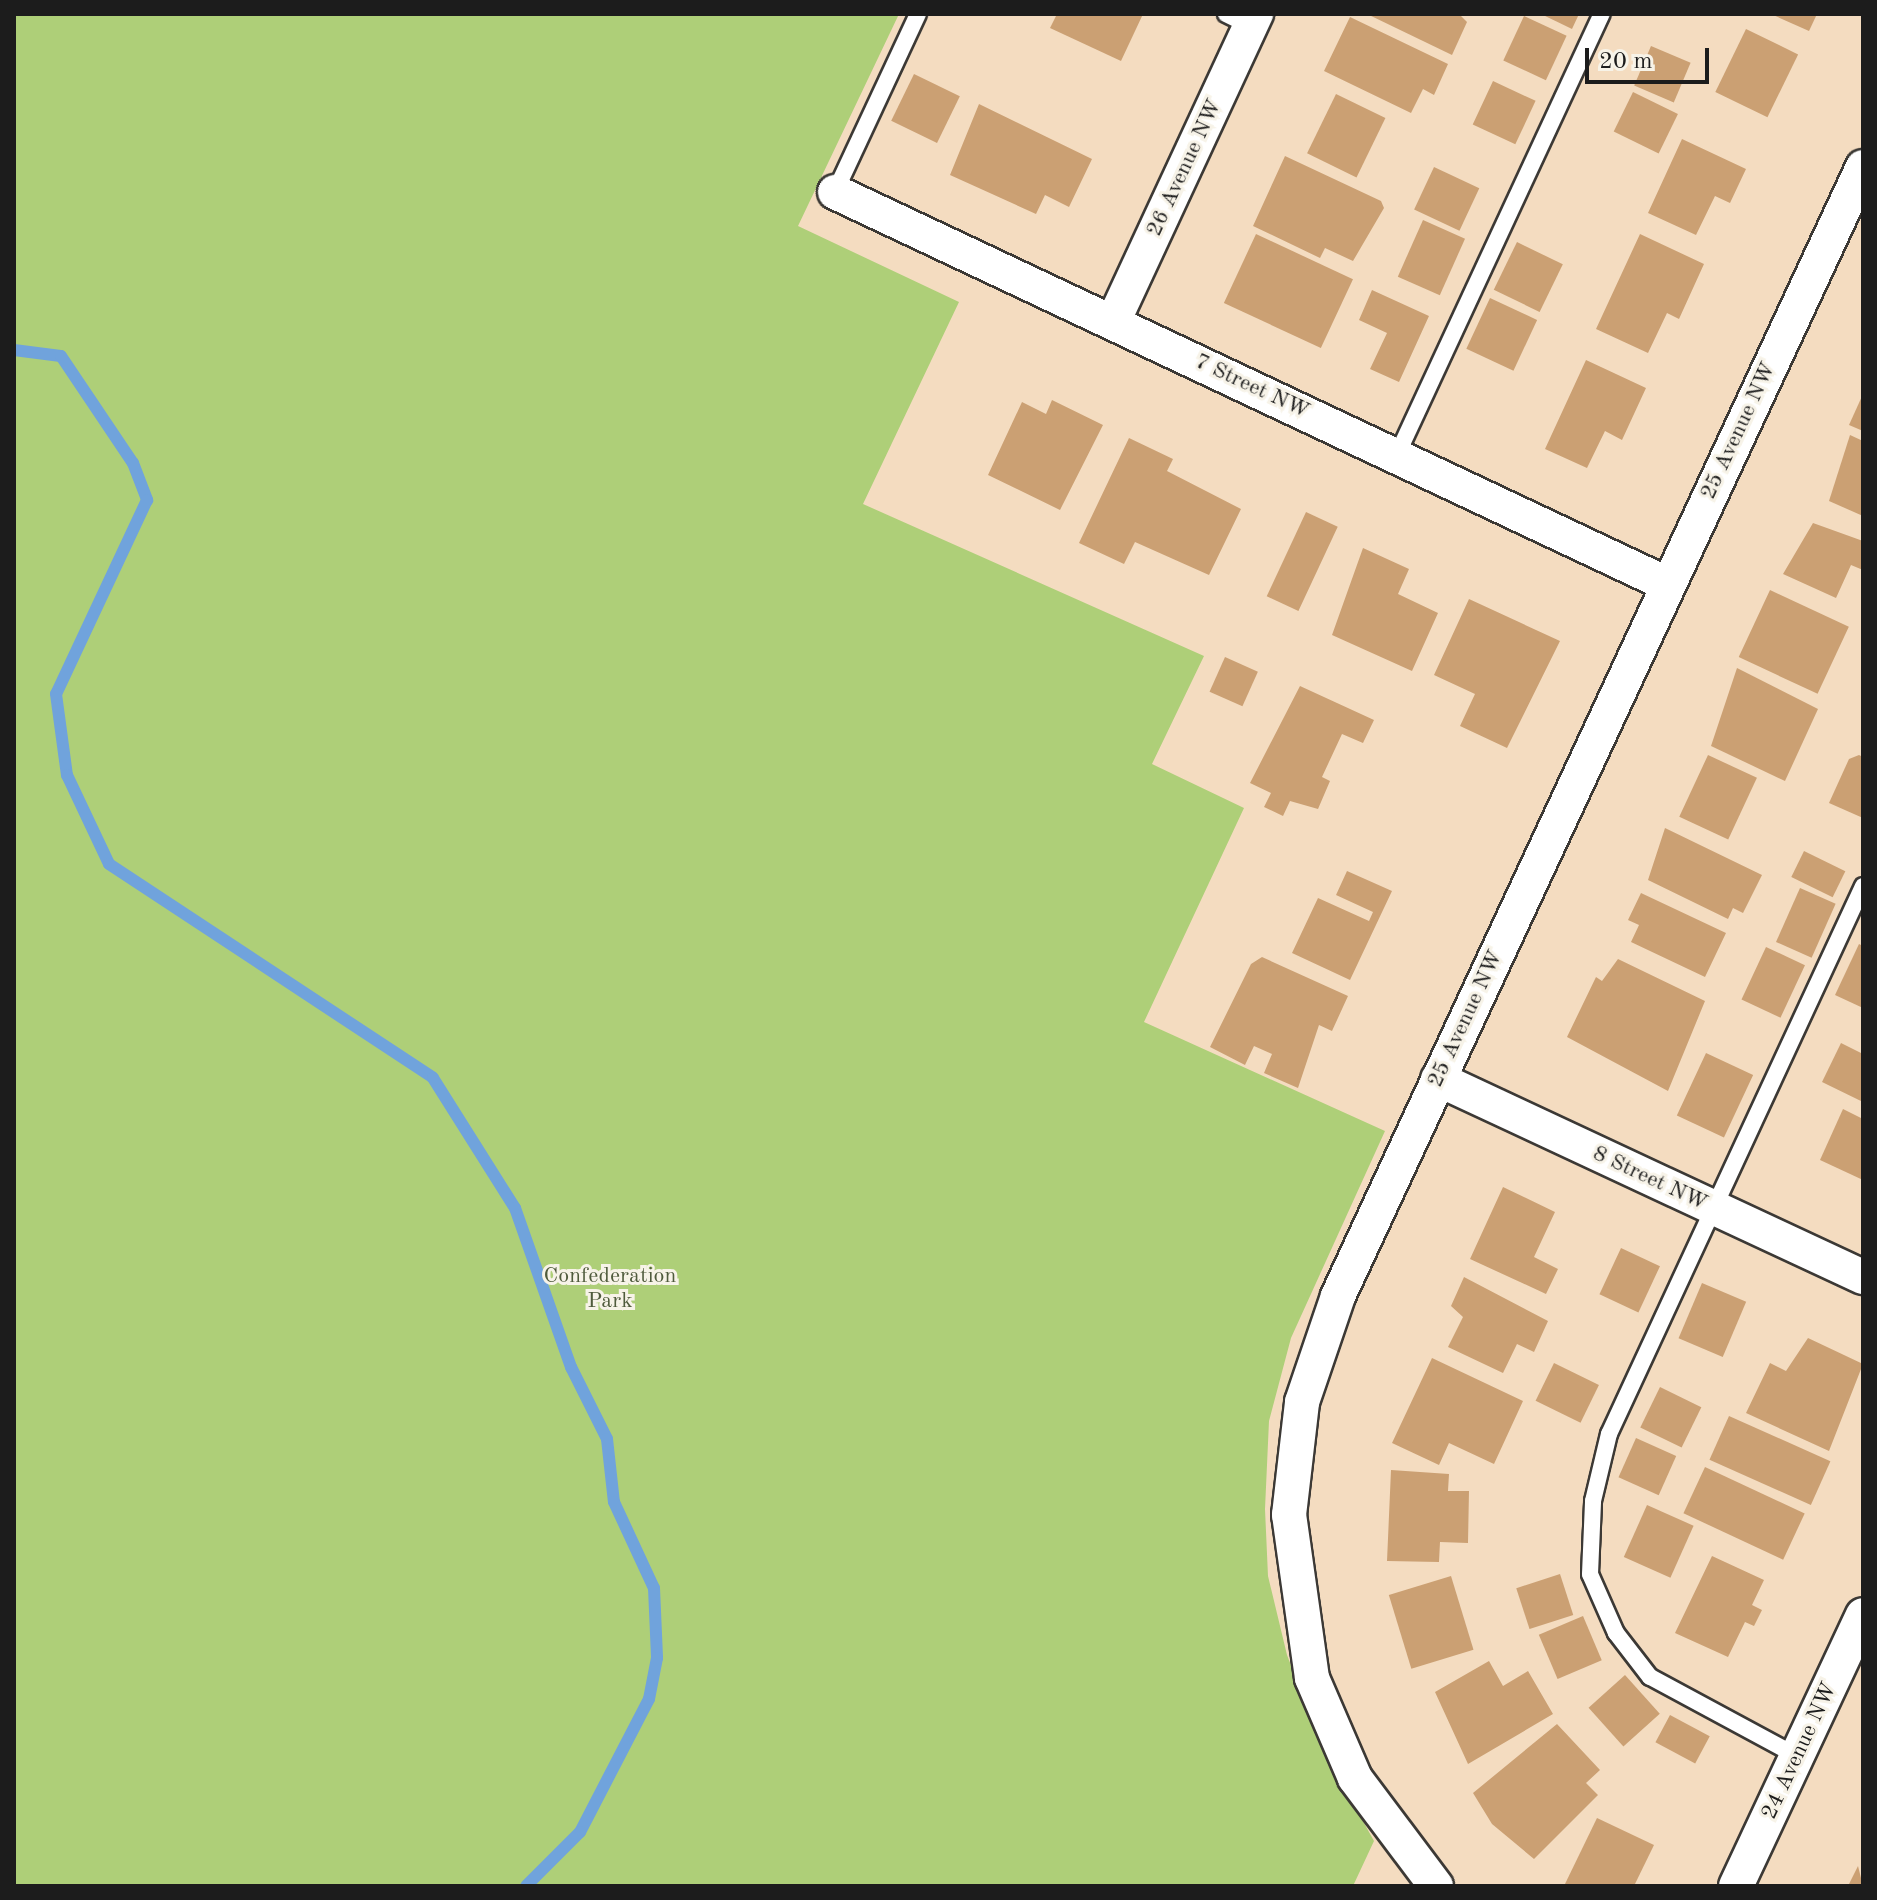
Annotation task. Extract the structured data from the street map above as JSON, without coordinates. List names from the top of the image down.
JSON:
{
  "streets": {
    "street": [
      "26 Avenue NW",
      "7 Street NW",
      "25 Avenue NW",
      "8 Street NW",
      "24 Avenue NW"
    ]
  },
  "crossings": [
    ["26 Avenue NW", "7 Street NW"],
    ["7 Street NW", "25 Avenue NW"],
    ["25 Avenue NW", "8 Street NW"]
  ],
  "parks": ["Confederation Park"],
  "scale_bar": "20 m"
}
